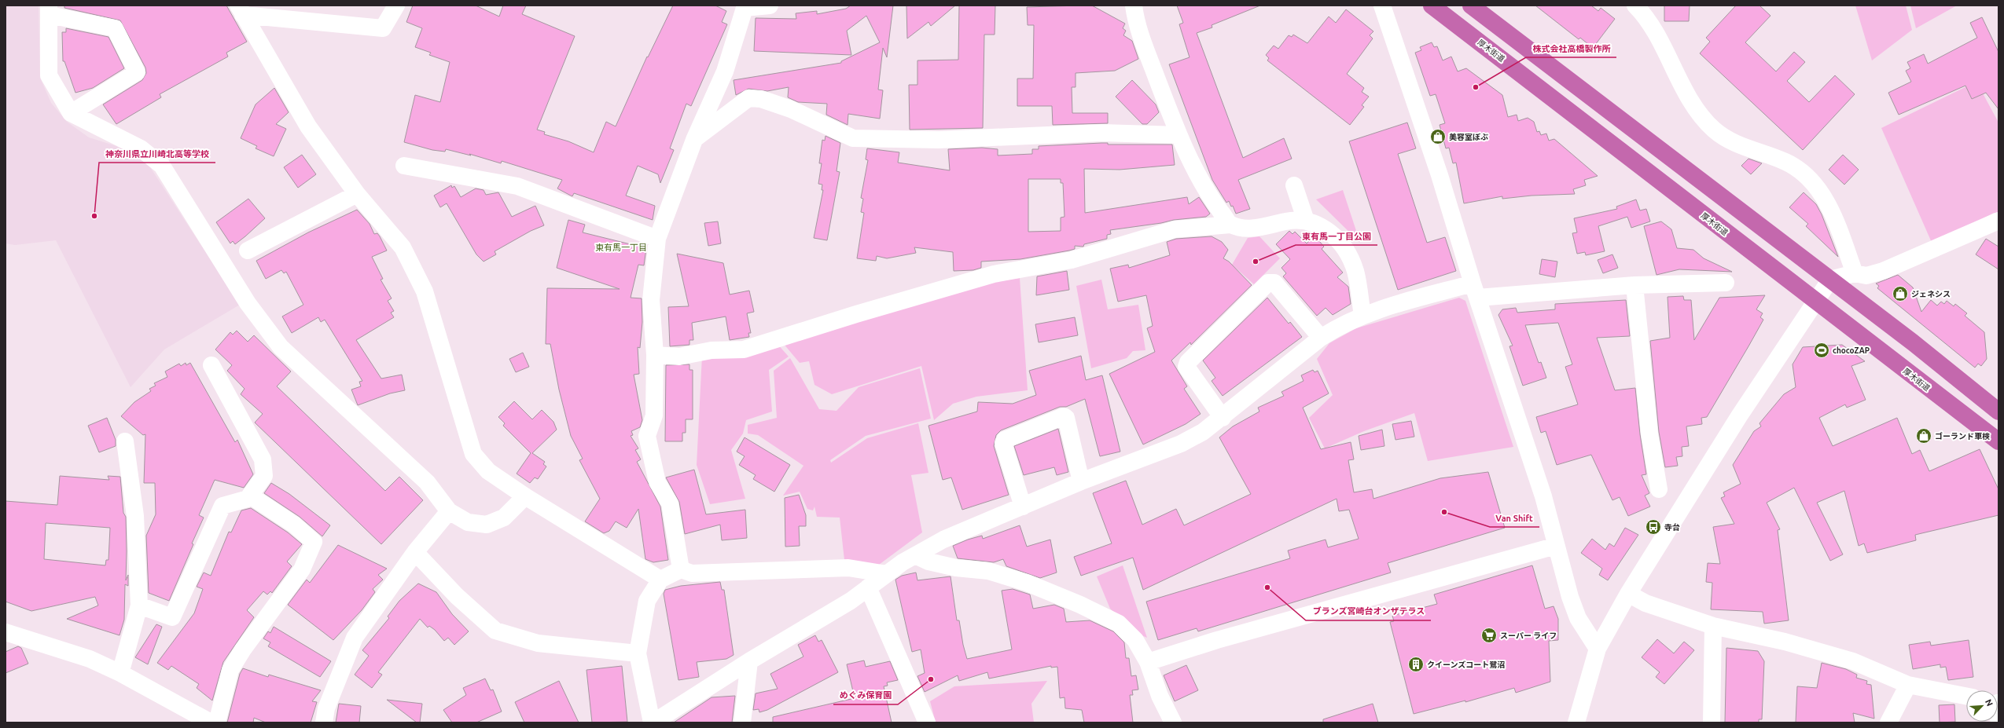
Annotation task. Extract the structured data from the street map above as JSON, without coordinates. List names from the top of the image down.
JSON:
{
  "streets": {
    "highway": ["厚木街道"]
  },
  "districts": ["東有馬一丁目"],
  "places": {
    "other": [
      "株式会社高橋製作所",
      "神奈川県立川崎北高等学校",
      "東有馬一丁目公園",
      "Van Shift",
      "ブランズ宮崎台オンザテラス",
      "めぐみ保育園"
    ],
    "shop": ["美容室ぼぶ", "ジェネシス", "ゴーランド車検"],
    "sports": ["chocoZAP"],
    "bus stop": ["寺台"],
    "supermarket": ["スーパー ライフ"],
    "building": ["クイーンズコート鷺沼"]
  },
  "north": "top right"
}
